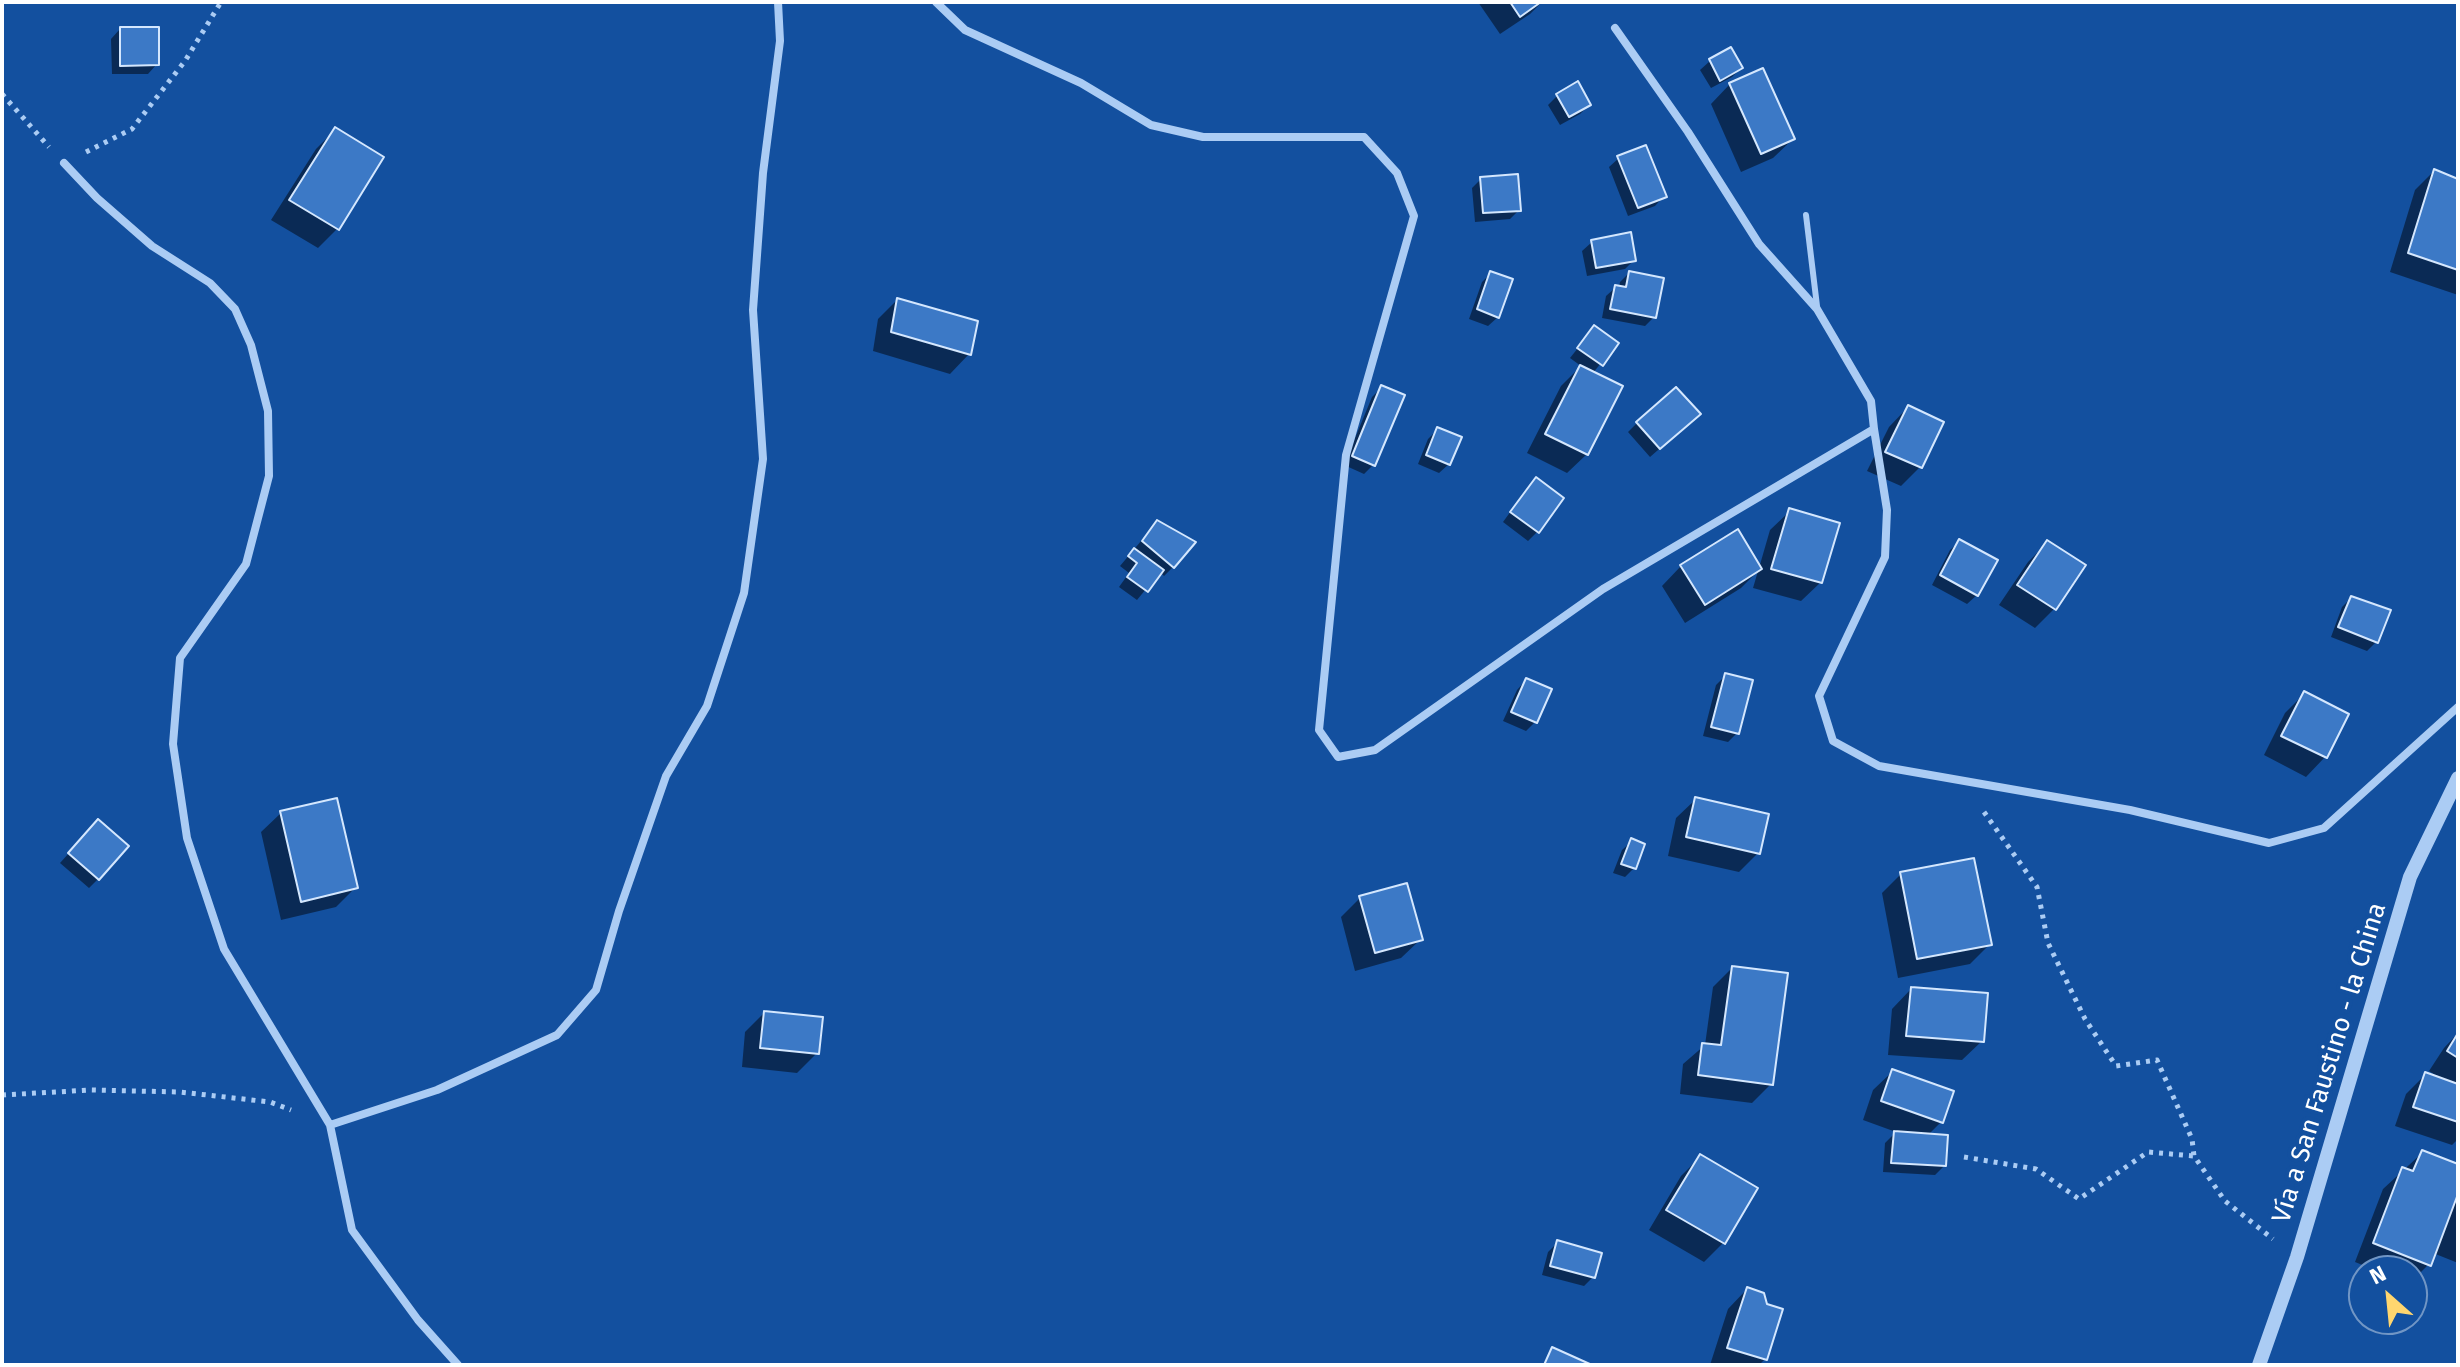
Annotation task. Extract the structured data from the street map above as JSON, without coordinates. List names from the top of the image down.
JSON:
{
  "streets": {
    "street": ["Vía a San Faustino - la China"]
  },
  "north": "top left"
}
